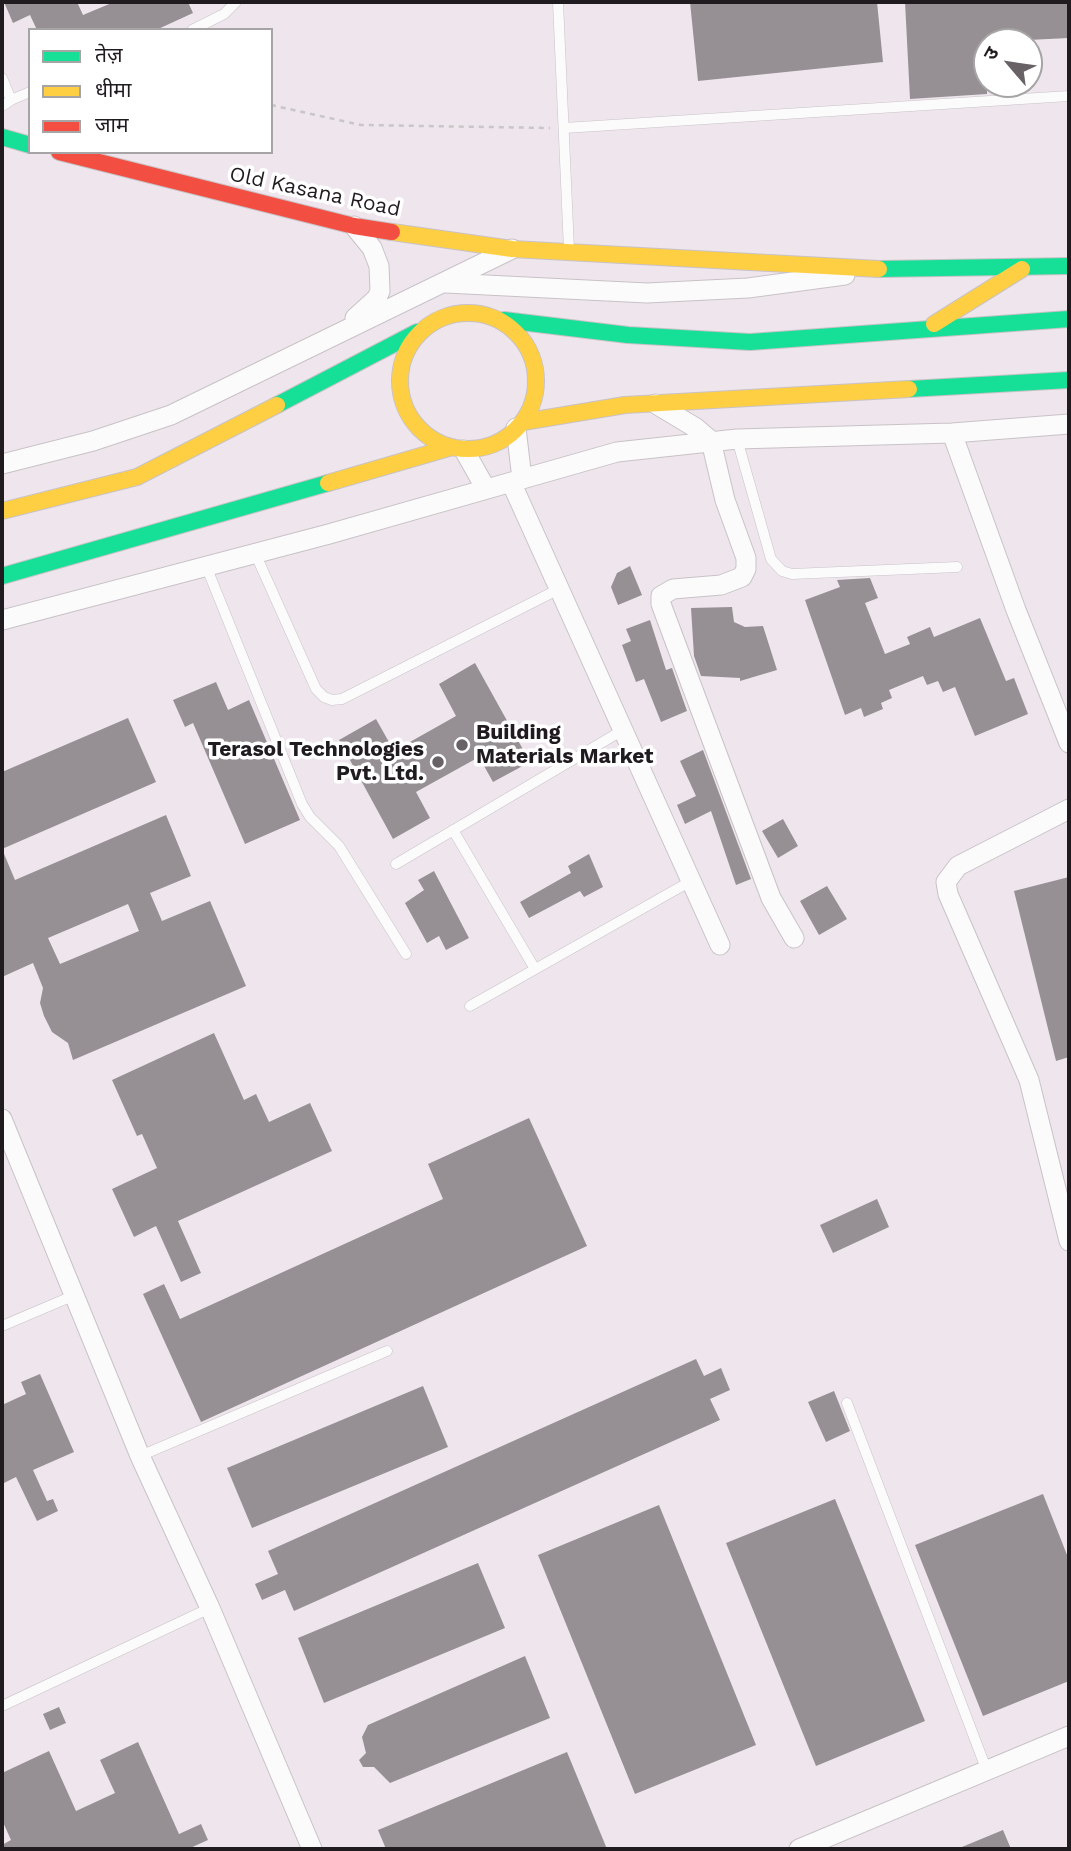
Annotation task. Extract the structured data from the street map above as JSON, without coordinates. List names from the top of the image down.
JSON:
{
  "streets": {
    "main road": ["Old Kasana Road"]
  },
  "places": ["Building Materials Market", "Terasol Technologies Pvt. Ltd."],
  "legend": ["तेज़", "धीमा", "जाम"],
  "north": "top left"
}
